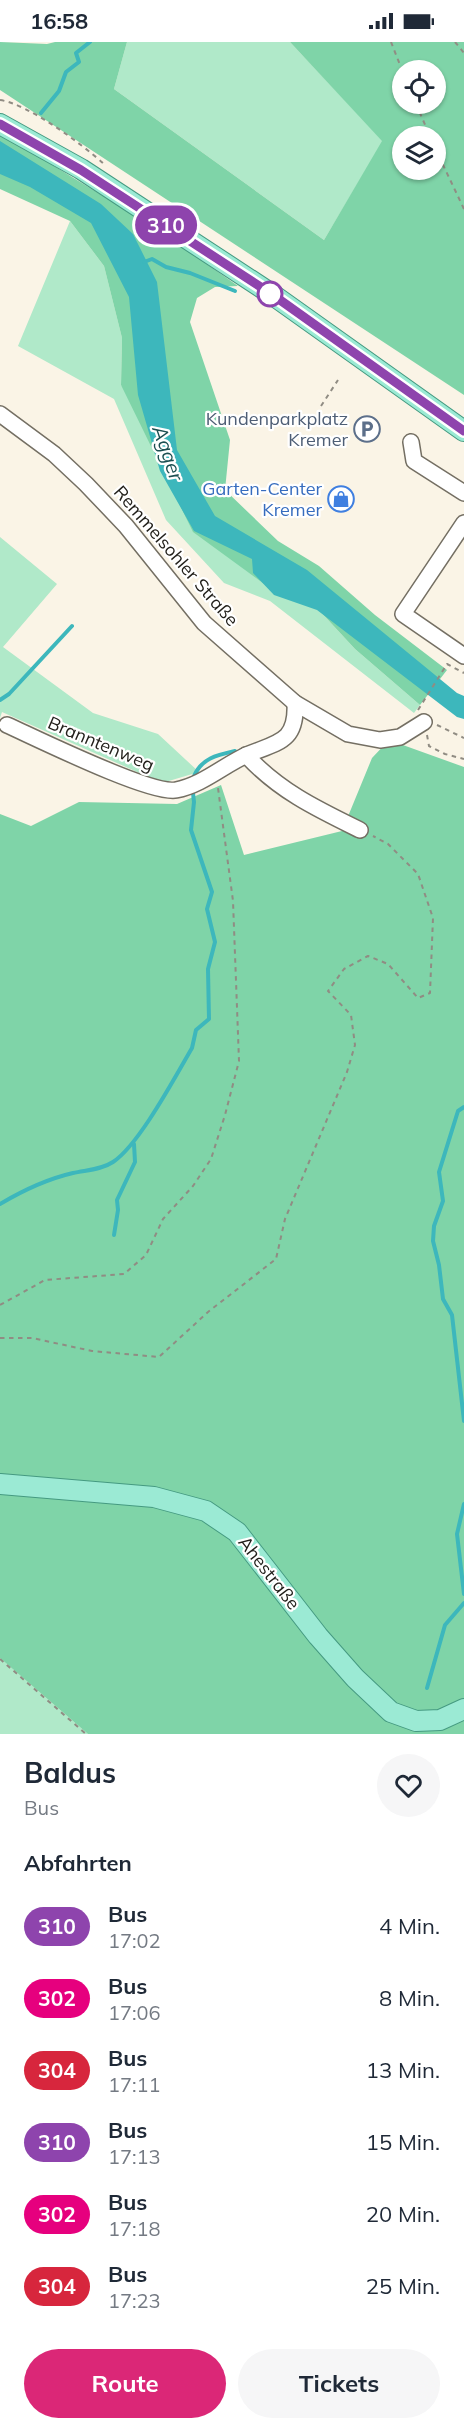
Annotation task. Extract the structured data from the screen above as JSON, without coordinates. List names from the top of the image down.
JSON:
{
  "streets": {
    "main road": ["Ahestraße"],
    "street": ["Remmelsohler Straße", "Branntenweg"]
  },
  "crossings": [
    ["Remmelsohler Straße", "Branntenweg"]
  ],
  "water": ["Agger"],
  "places": {
    "parking": ["Kundenparkplatz Kremer"],
    "shop": ["Garten-Center Kremer"]
  },
  "lines": ["bus line 310"],
  "page": {
    "status": "16:58",
    "on_map": "310",
    "heading": [
      ["Baldus", "Bus"],
      "Abfahrten"
    ],
    "list": [
      {
        "mark": "310",
        "name": "Bus",
        "note": "17:02",
        "value": "4 Min."
      },
      {
        "mark": "302",
        "name": "Bus",
        "note": "17:06",
        "value": "8 Min."
      },
      {
        "mark": "304",
        "name": "Bus",
        "note": "17:11",
        "value": "13 Min."
      },
      {
        "mark": "310",
        "name": "Bus",
        "note": "17:13",
        "value": "15 Min."
      },
      {
        "mark": "302",
        "name": "Bus",
        "note": "17:18",
        "value": "20 Min."
      },
      {
        "mark": "304",
        "name": "Bus",
        "note": "17:23",
        "value": "25 Min."
      }
    ],
    "buttons": ["Route", "Tickets"]
  }
}
